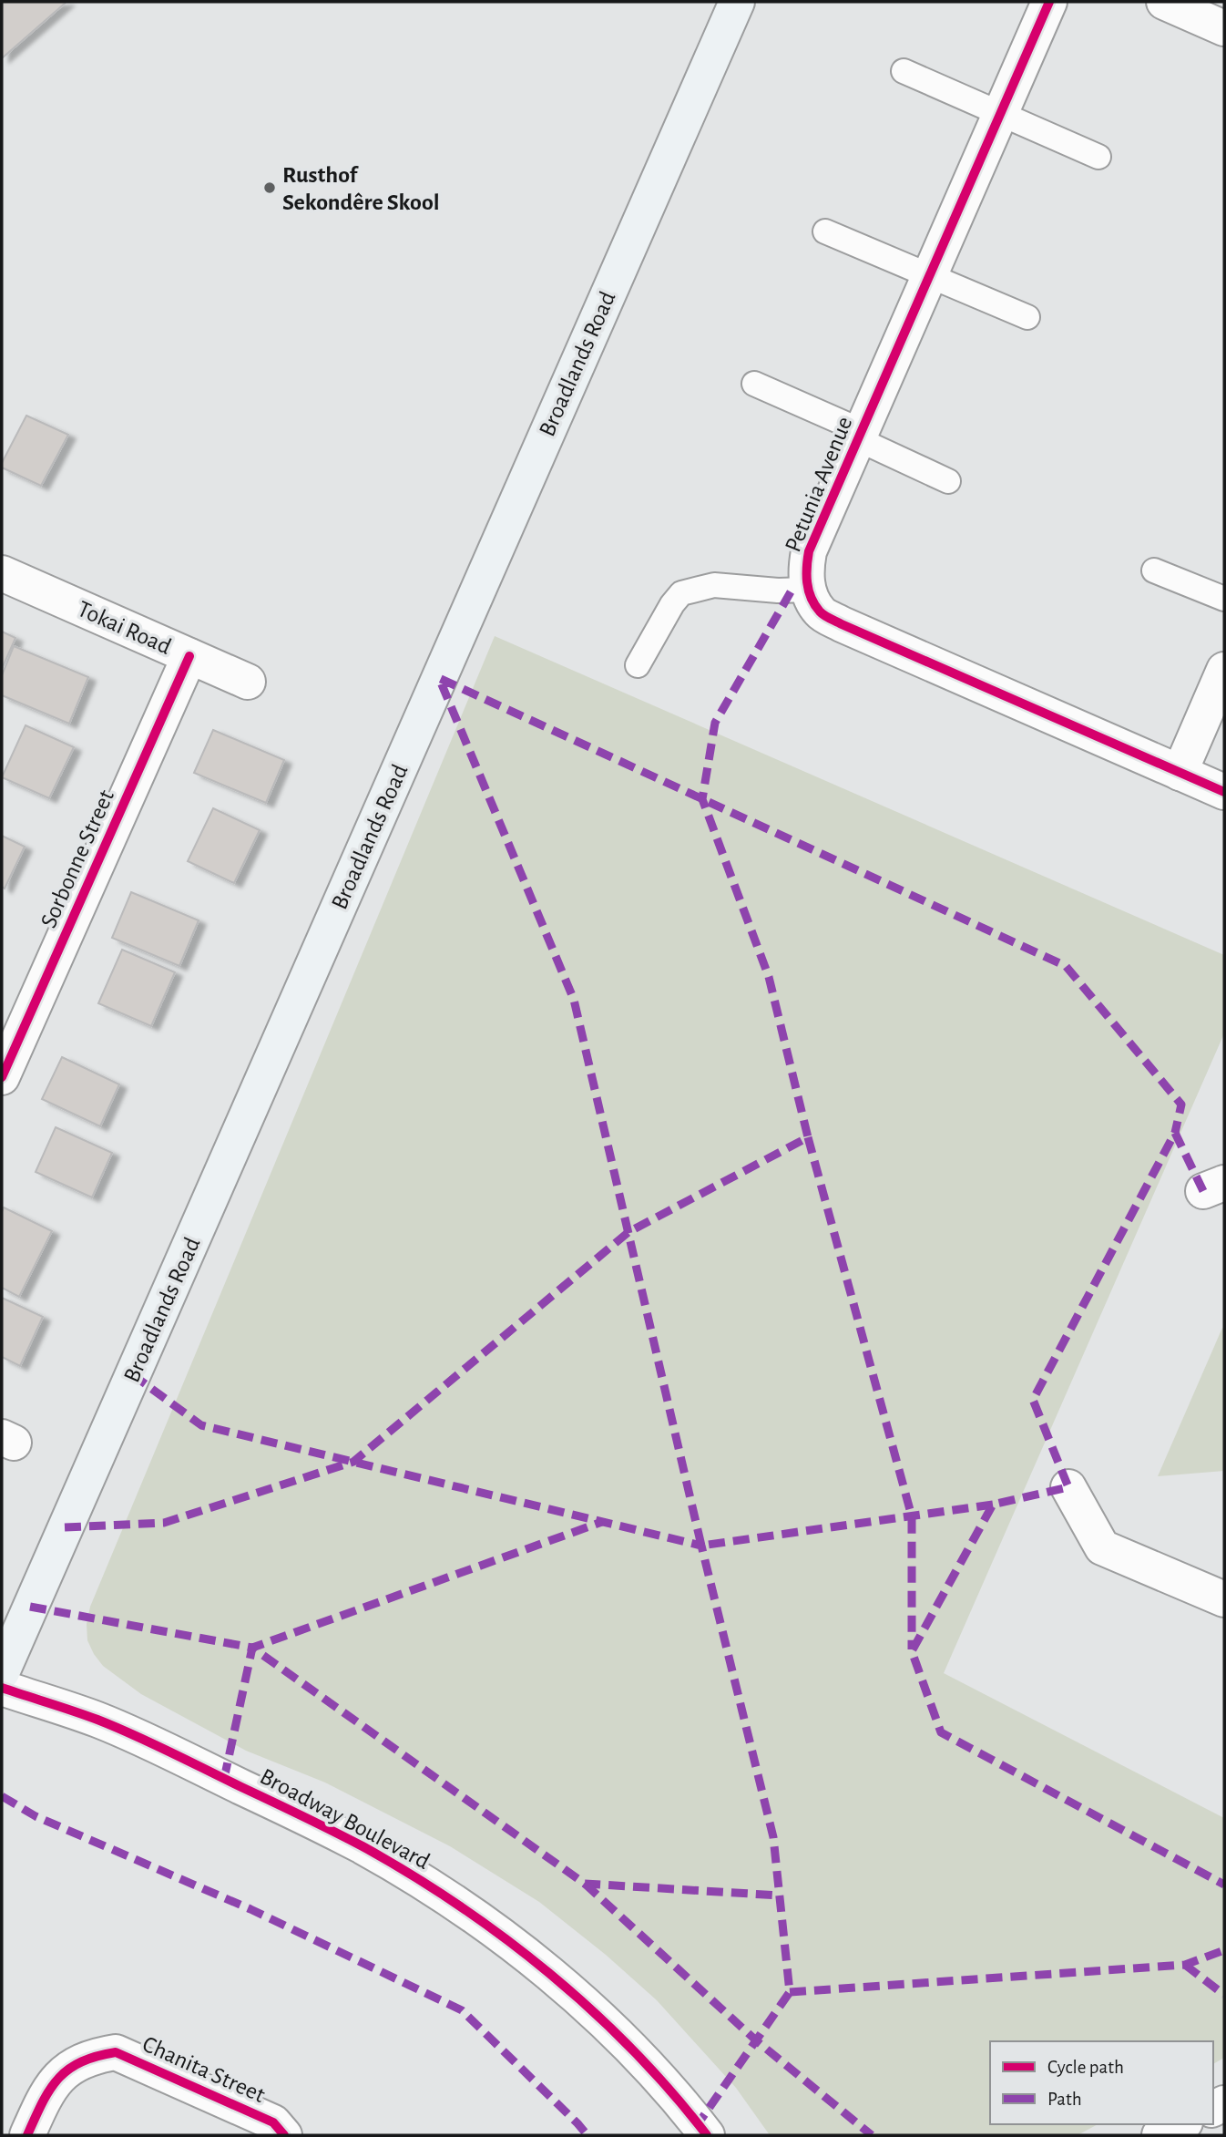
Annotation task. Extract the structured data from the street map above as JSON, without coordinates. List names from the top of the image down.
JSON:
{
  "streets": {
    "main road": ["Broadlands Road"],
    "street": [
      "Petunia Avenue",
      "Tokai Road",
      "Sorbonne Street",
      "Broadway Boulevard",
      "Chanita Street"
    ]
  },
  "crossings": [
    ["Tokai Road", "Sorbonne Street"]
  ],
  "places": ["Rusthof Sekondêre Skool"],
  "legend": ["Cycle path", "Path"]
}
